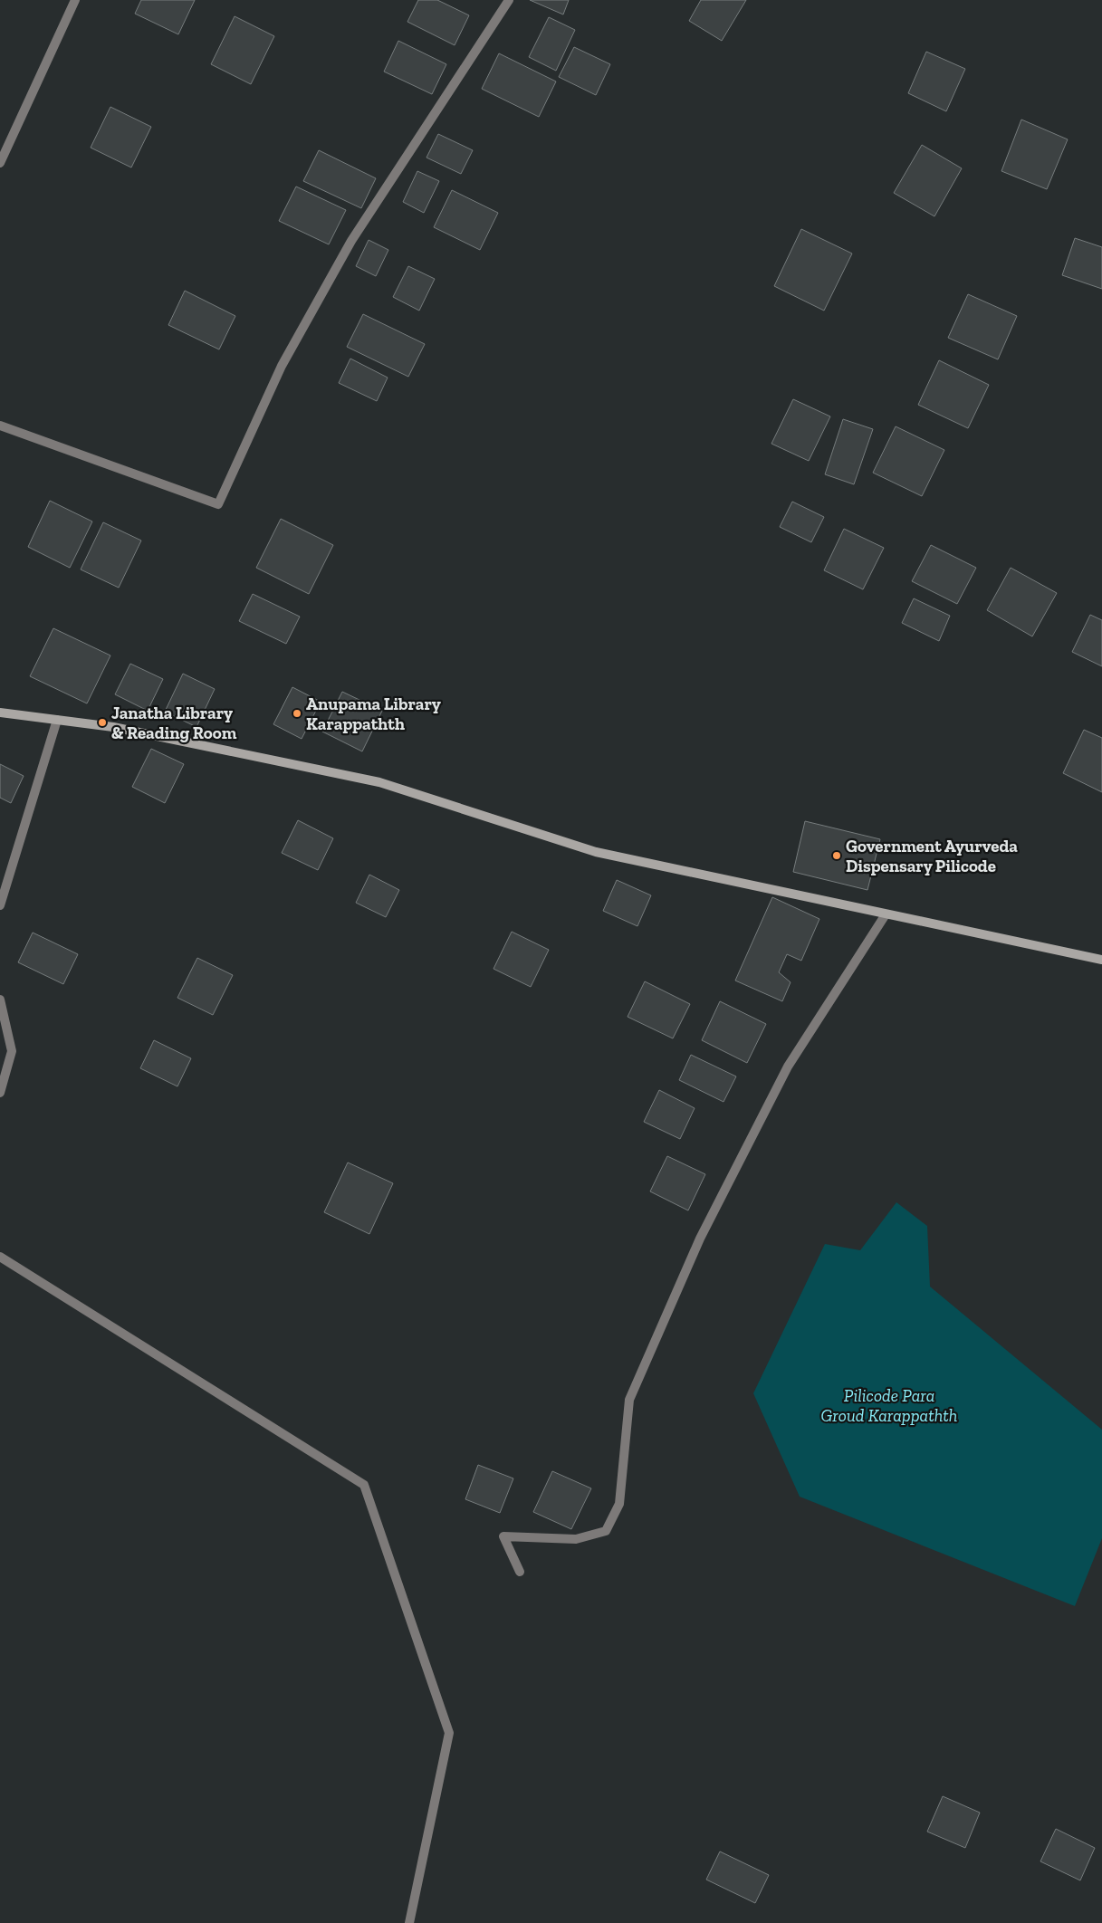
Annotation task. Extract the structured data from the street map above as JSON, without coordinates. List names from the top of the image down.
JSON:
{
  "parks": ["Pilicode Para Groud Karappathth"],
  "places": ["Anupama Library Karappathth", "Janatha Library & Reading Room", "Government Ayurveda Dispensary Pilicode"]
}
